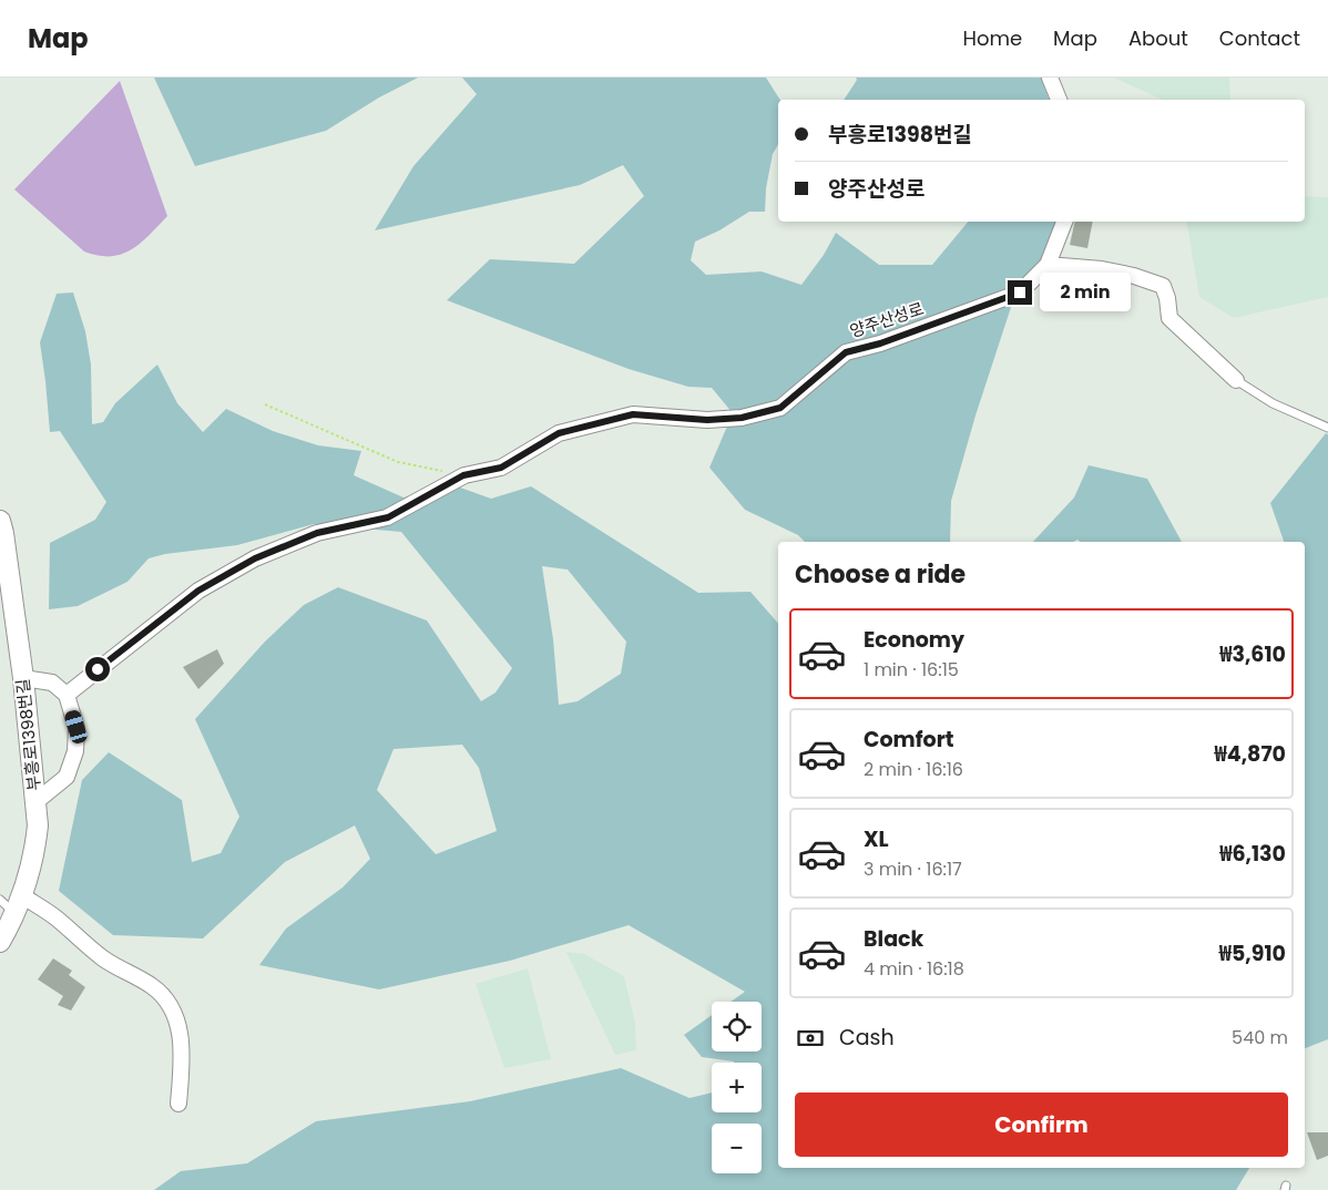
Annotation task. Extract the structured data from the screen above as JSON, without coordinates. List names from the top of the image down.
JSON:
{
  "streets": {
    "street": ["양주산성로", "부흥로1398번길"]
  },
  "page": {
    "header": "Map",
    "nav": [
      "Home",
      "Map",
      "About",
      "Contact"
    ],
    "banner": ["부흥로1398번길", "양주산성로"],
    "bubble": "2 min",
    "heading": "Choose a ride",
    "list": [
      {
        "name": "Economy",
        "note": "1 min · 16:15",
        "value": "₩3,610"
      },
      {
        "name": "Comfort",
        "note": "2 min · 16:16",
        "value": "₩4,870"
      },
      {
        "name": "XL",
        "note": "3 min · 16:17",
        "value": "₩6,130"
      },
      {
        "name": "Black",
        "note": "4 min · 16:18",
        "value": "₩5,910"
      }
    ],
    "map_buttons": ["+", "−"],
    "pay": ["Cash", "540 m"],
    "buttons": "Confirm"
  }
}
